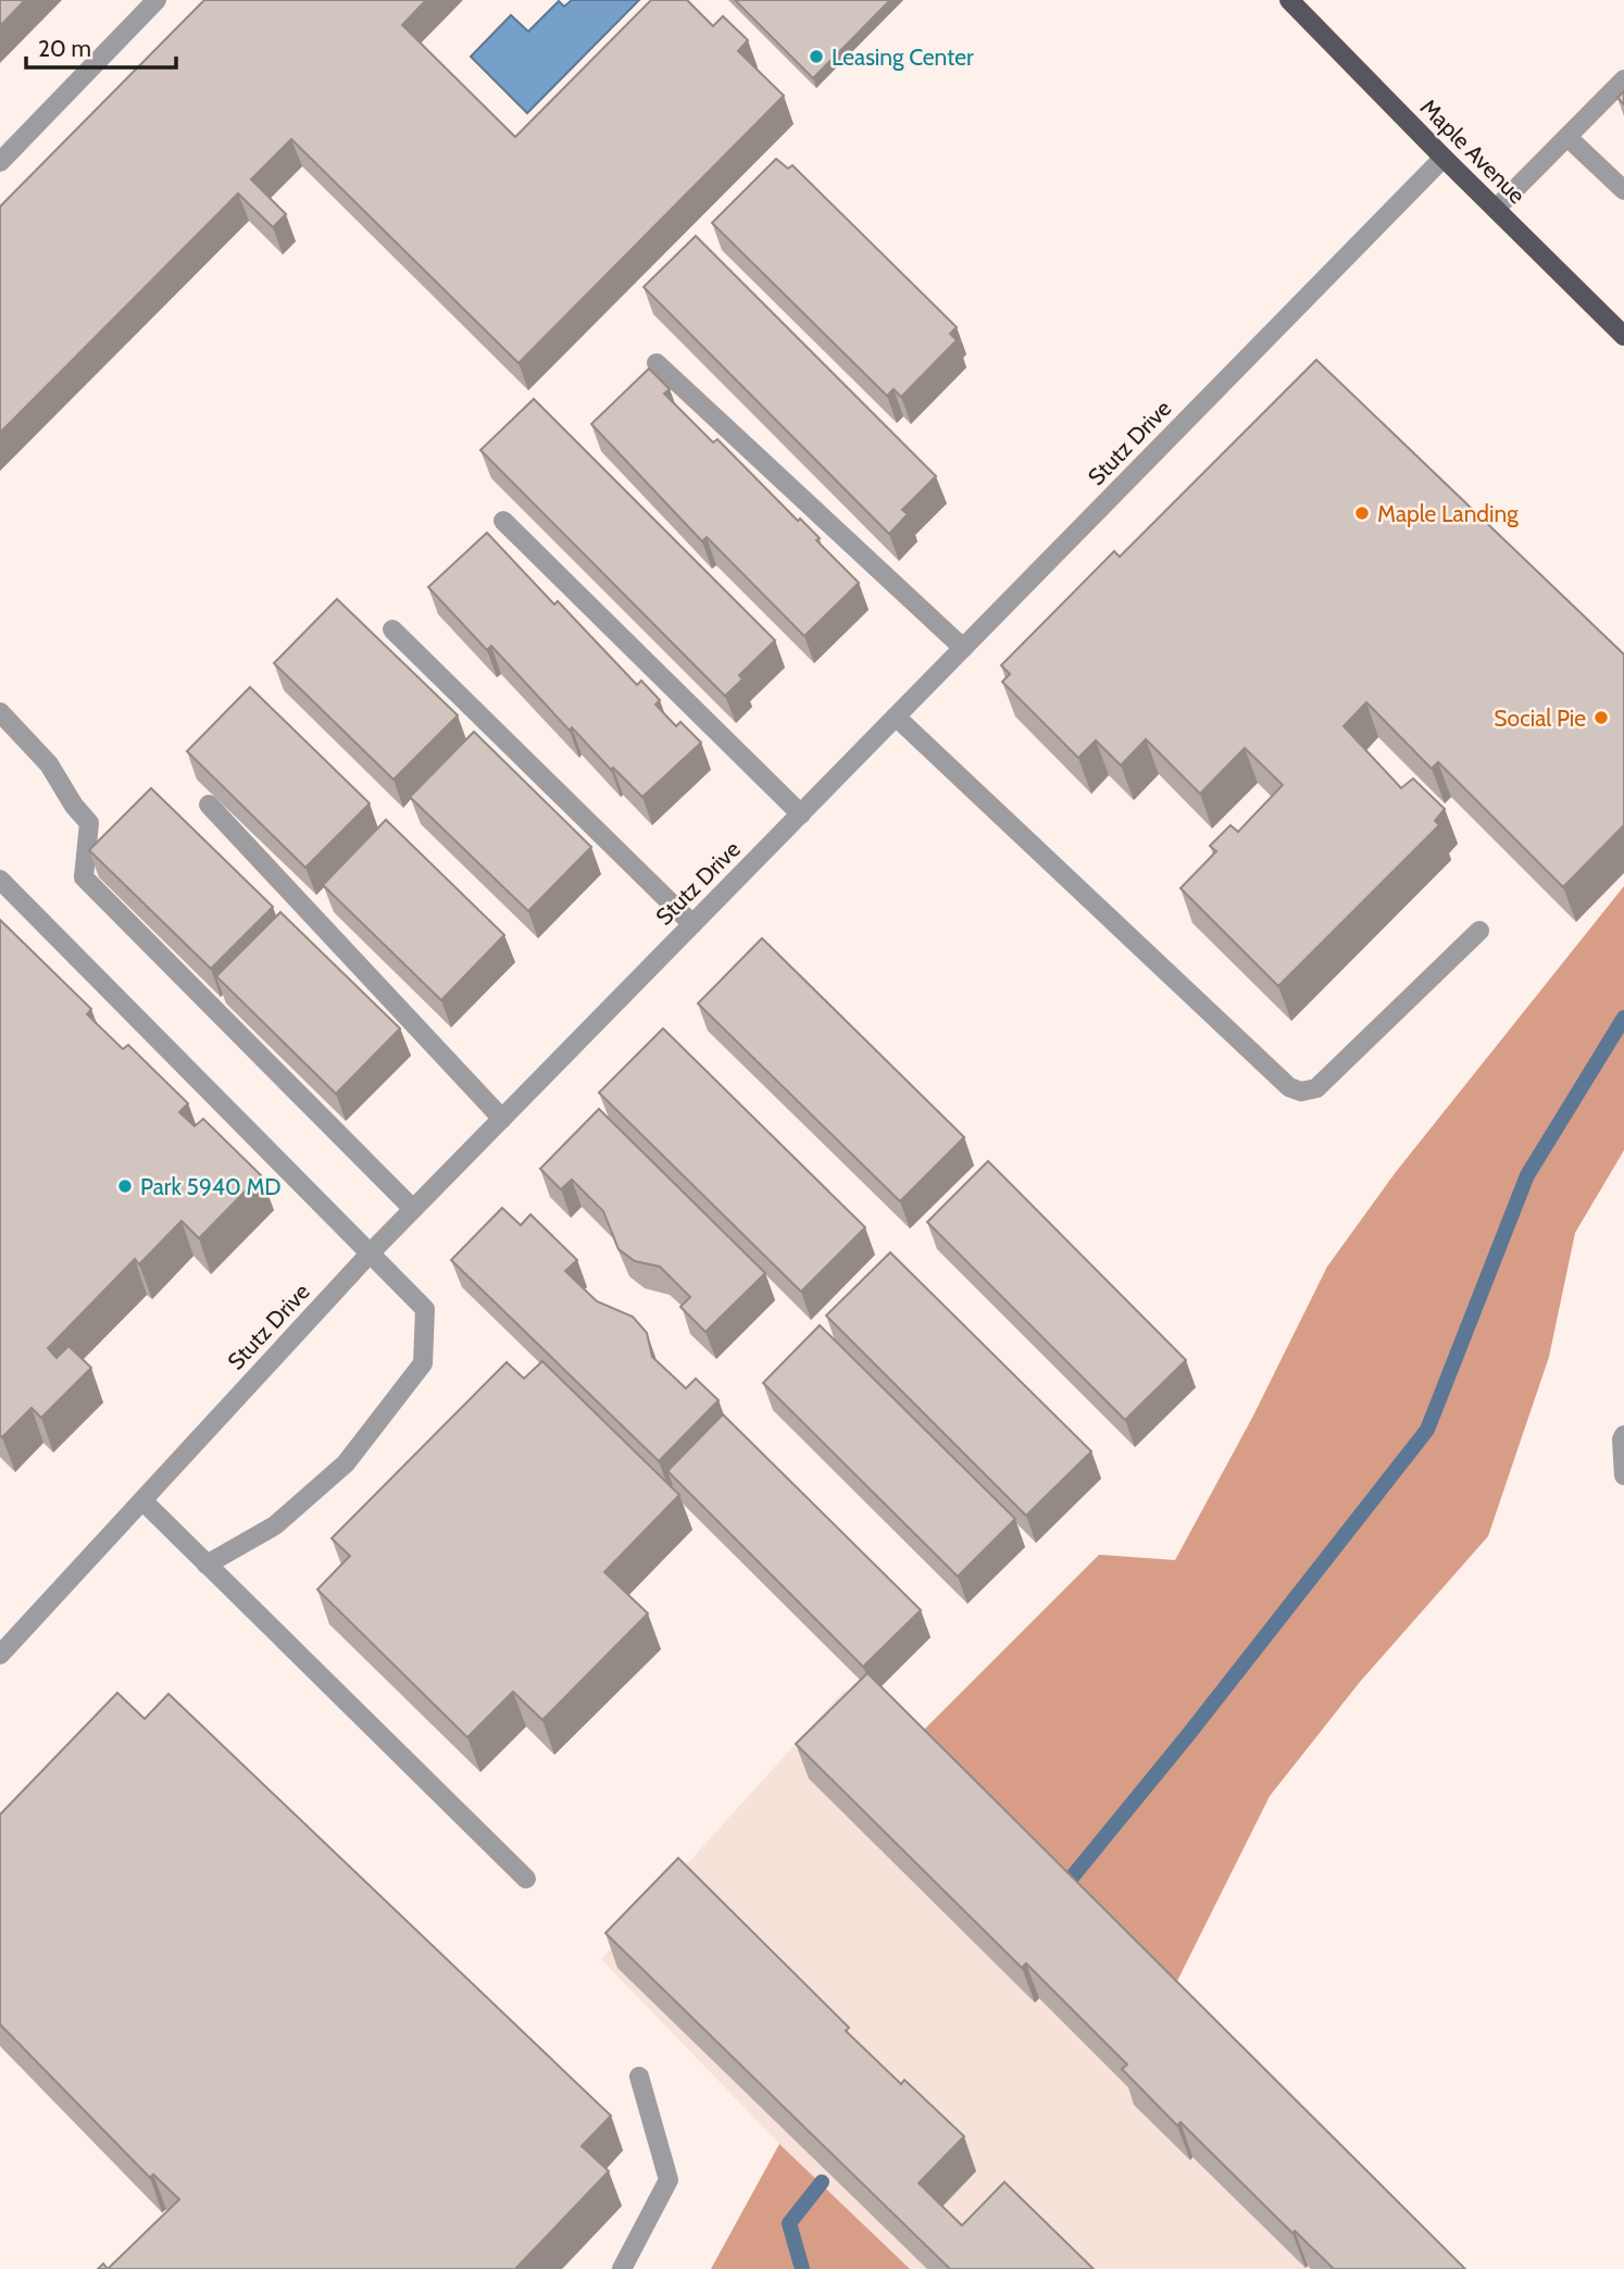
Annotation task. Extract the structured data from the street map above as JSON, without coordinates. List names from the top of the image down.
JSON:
{
  "streets": {
    "main road": ["Maple Avenue"],
    "street": ["Stutz Drive"]
  },
  "crossings": [
    ["Maple Avenue", "Stutz Drive"]
  ],
  "places": [
    "Leasing Center",
    "Maple Landing",
    "Social Pie",
    "Park 5940 MD"
  ],
  "scale_bar": "20 m"
}
